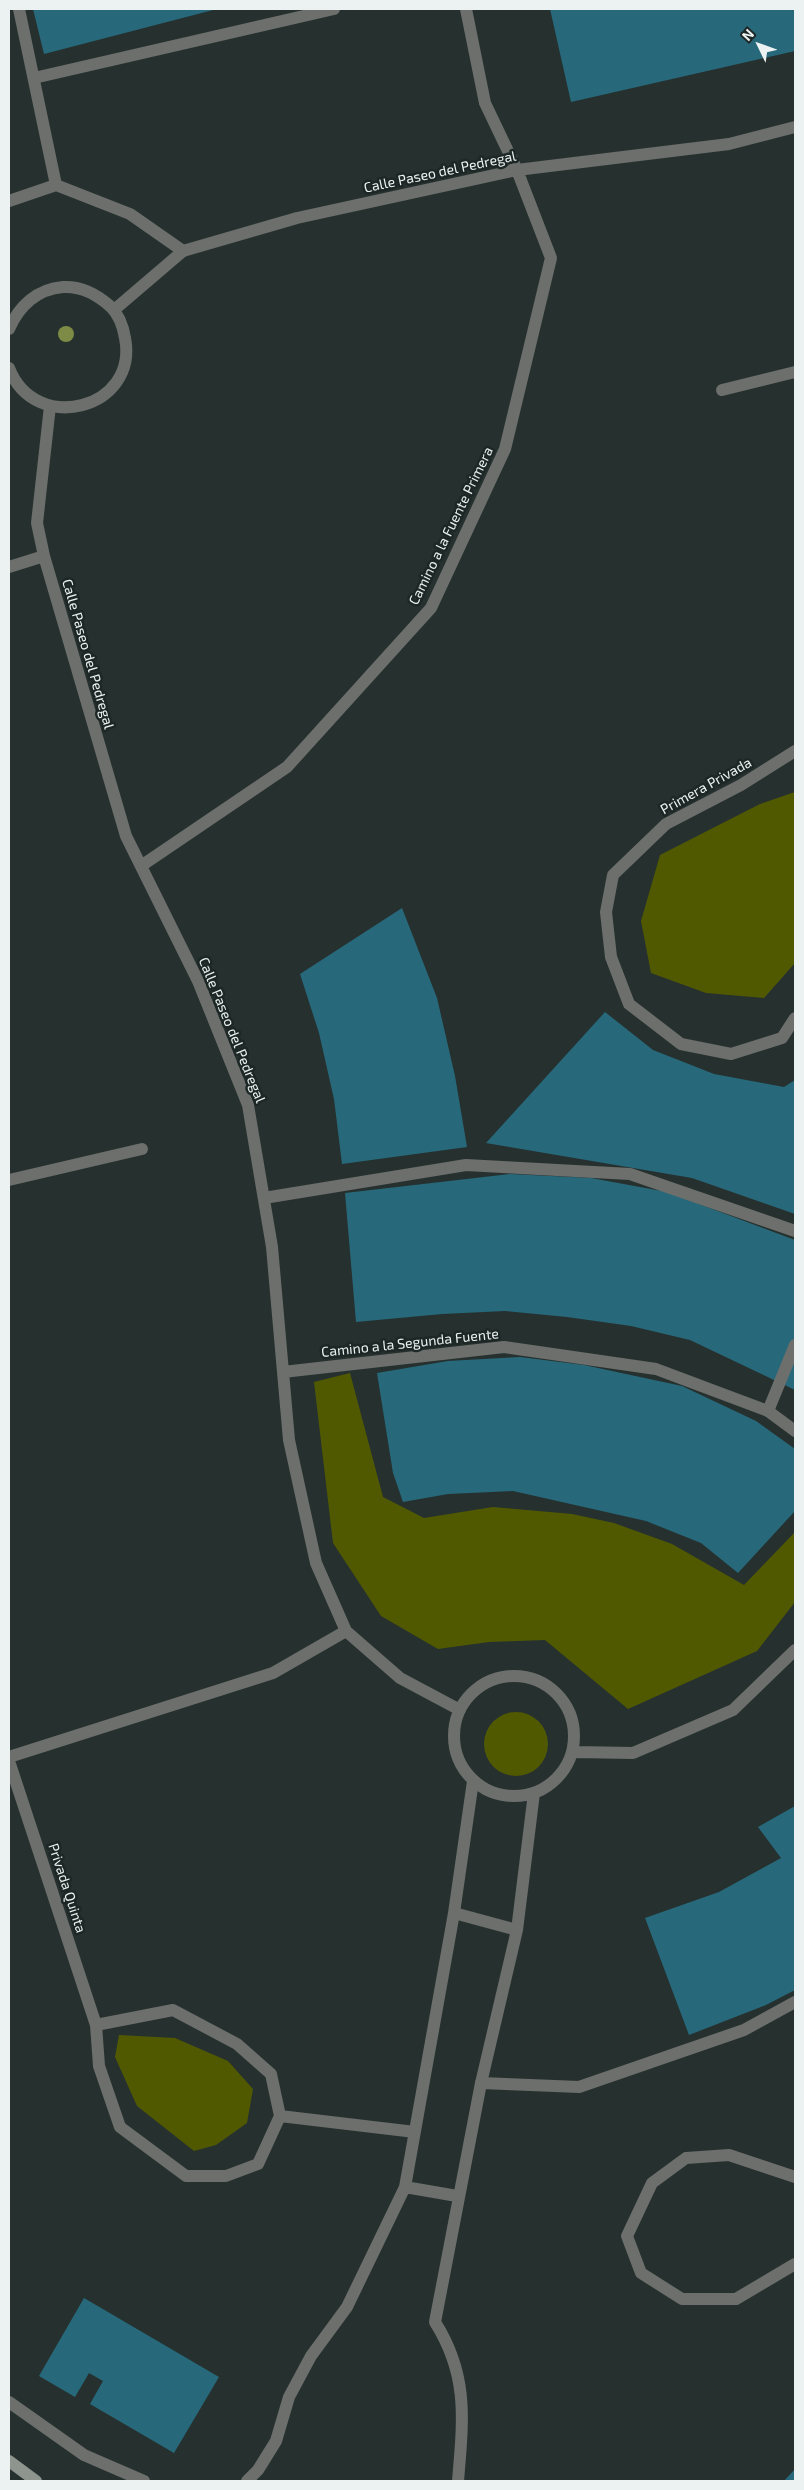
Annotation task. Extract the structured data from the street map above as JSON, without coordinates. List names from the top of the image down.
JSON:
{
  "streets": {
    "street": [
      "Calle Paseo del Pedregal",
      "Camino a la Fuente Primera",
      "Primera Privada",
      "Camino a la Segunda Fuente",
      "Privada Quinta"
    ]
  },
  "crossings": [
    ["Calle Paseo del Pedregal", "Camino a la Fuente Primera"],
    ["Calle Paseo del Pedregal", "Camino a la Segunda Fuente"]
  ],
  "north": "top left"
}
